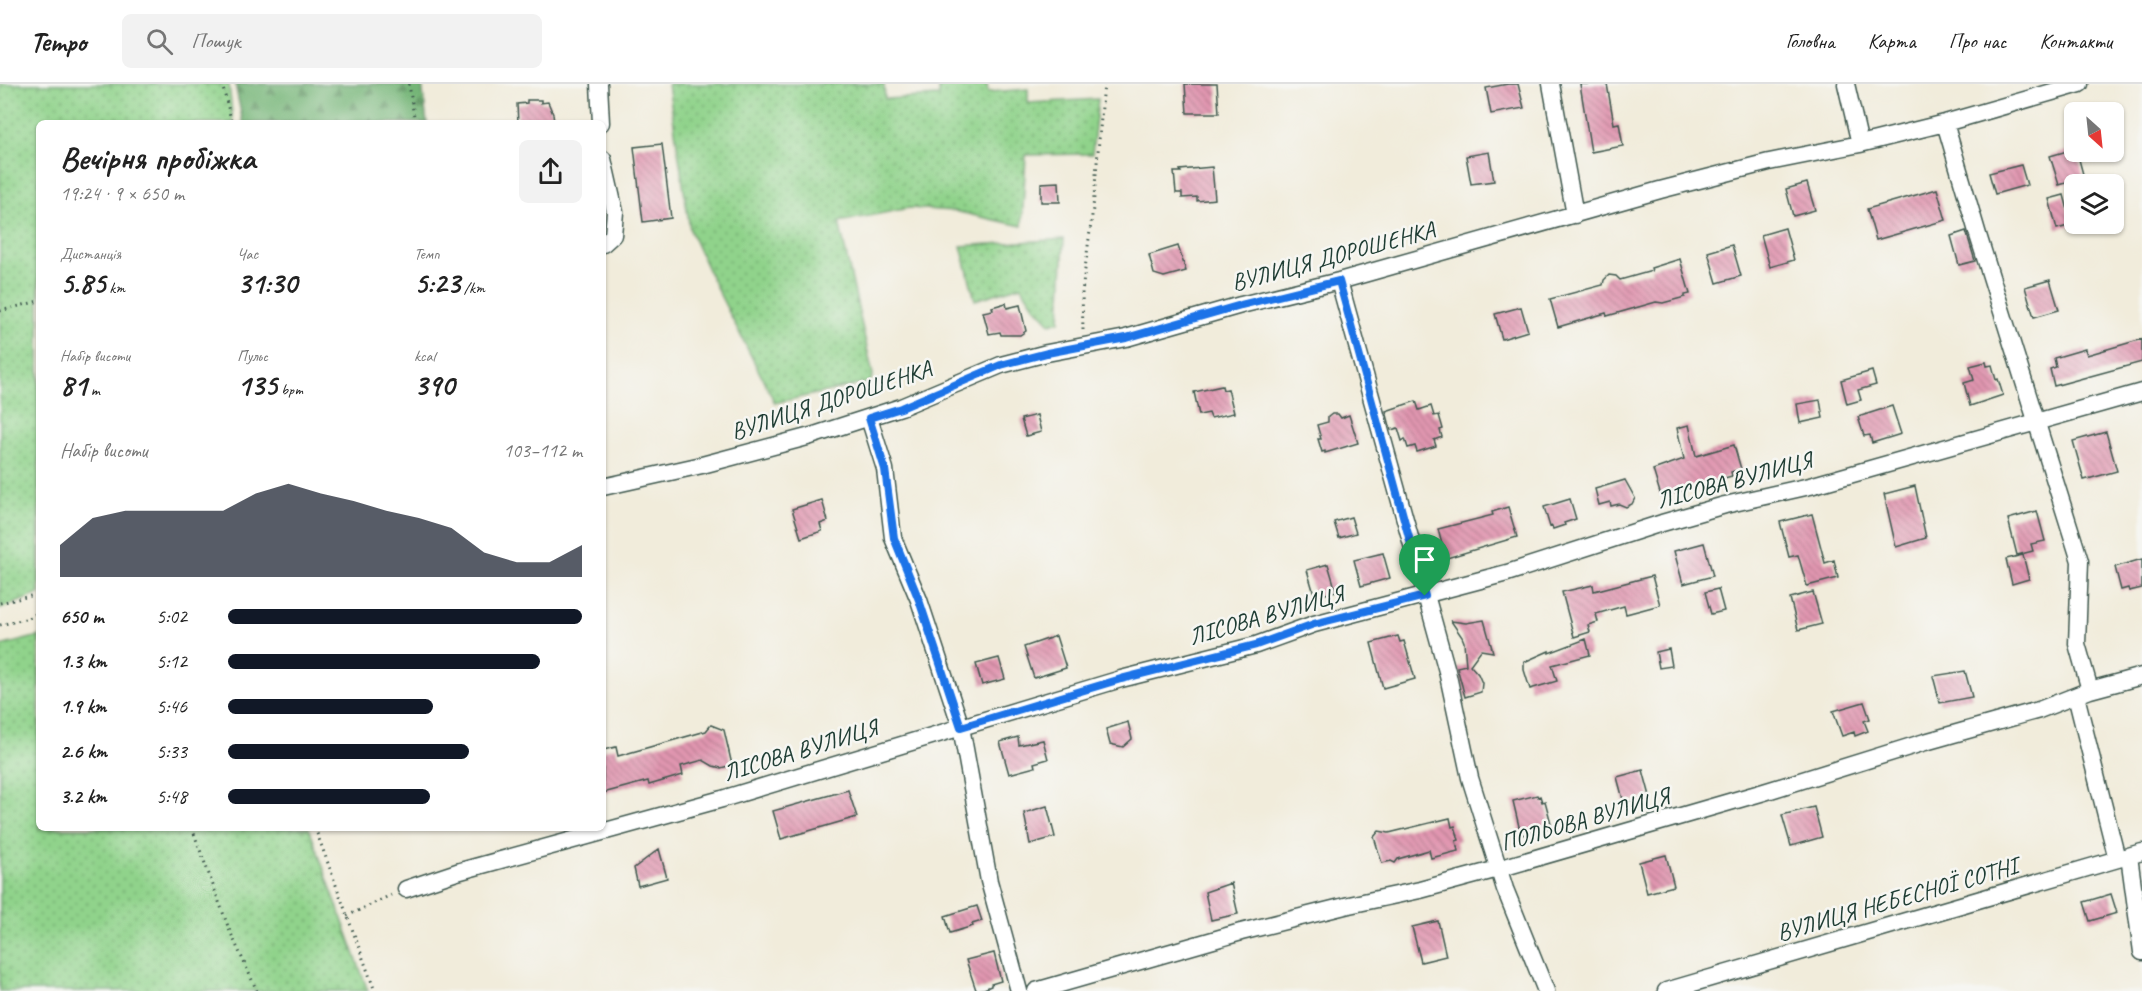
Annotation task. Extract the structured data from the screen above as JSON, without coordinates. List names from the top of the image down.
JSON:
{
  "streets": {
    "street": [
      "ВУЛИЦЯ ДОРОШЕНКА",
      "ЛІСОВА ВУЛИЦЯ",
      "ПОЛЬОВА ВУЛИЦЯ",
      "ВУЛИЦЯ НЕБЕСНОЇ СОТНІ"
    ]
  },
  "north": "bottom right",
  "page": {
    "header": "Tempo",
    "search": "Пошук",
    "nav": [
      "Головна",
      "Карта",
      "Про нас",
      "Контакти"
    ],
    "heading": ["Вечірня пробіжка", "19:24 · 9 × 650 m"],
    "stats": [
      ["Дистанція", "5.85 km"],
      ["Час", "31:30"],
      ["Темп", "5:23 /km"],
      ["Набір висоти", "81 m"],
      ["Пульс", "135 bpm"],
      ["kcal", "390"]
    ],
    "chart": ["Набір висоти", "103–112 m"],
    "list": [
      {
        "name": "650 m",
        "note": "5:02"
      },
      {
        "name": "1.3 km",
        "note": "5:12"
      },
      {
        "name": "1.9 km",
        "note": "5:46"
      },
      {
        "name": "2.6 km",
        "note": "5:33"
      },
      {
        "name": "3.2 km",
        "note": "5:48"
      }
    ]
  }
}
